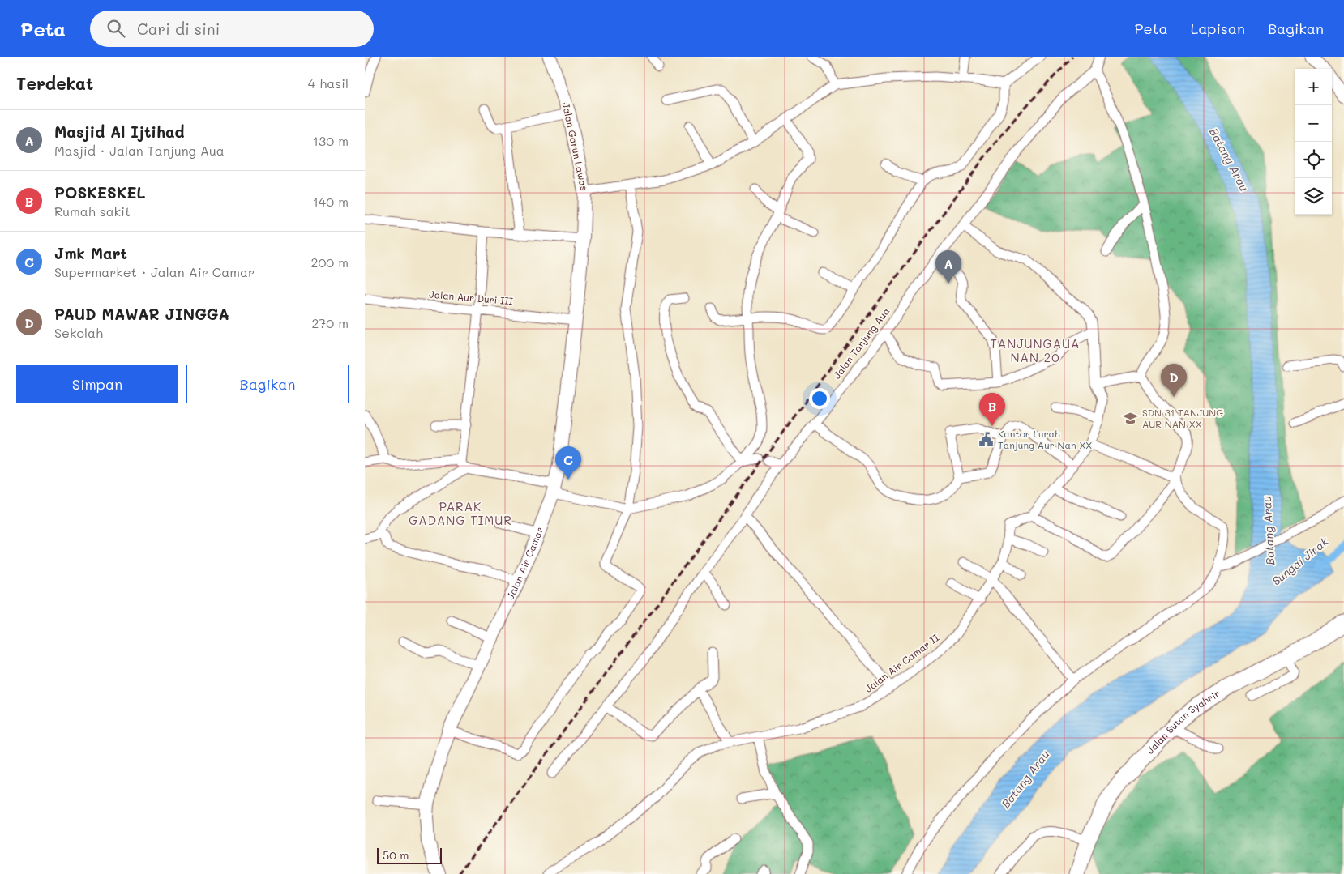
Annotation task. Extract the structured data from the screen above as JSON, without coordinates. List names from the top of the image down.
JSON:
{
  "streets": {
    "main road": ["Jalan Garun Lawas", "Jalan Air Camar", "Jalan Sutan Syahrir"],
    "street": ["Jalan Aur Duri III", "Jalan Tanjung Aua", "Jalan Air Camar II"]
  },
  "crossings": [
    ["Jalan Garun Lawas", "Jalan Air Camar"],
    ["Jalan Aur Duri III", "Jalan Air Camar"],
    ["Jalan Tanjung Aua", "Jalan Air Camar II"]
  ],
  "districts": ["TANJUNGAUA NAN 20", "PARAK GADANG TIMUR"],
  "water": ["Batang Arau", "Sungai Jirak"],
  "places": {
    "school or university": ["SDN 31 TANJUNG AUR NAN XX"],
    "public building": ["Kantor Lurah Tanjung Aur Nan XX"]
  },
  "scale_bar": "50 m",
  "page": {
    "header": "Peta",
    "search": "Cari di sini",
    "nav": ["Peta", "Lapisan", "Bagikan"],
    "heading": ["Terdekat", "4 hasil"],
    "map_buttons": ["+", "−"],
    "list": [
      {
        "mark": "A",
        "name": "Masjid Al Ijtihad",
        "note": "Masjid · Jalan Tanjung Aua",
        "value": "130 m"
      },
      {
        "mark": "B",
        "name": "POSKESKEL",
        "note": "Rumah sakit",
        "value": "140 m"
      },
      {
        "mark": "C",
        "name": "Jmk Mart",
        "note": "Supermarket · Jalan Air Camar",
        "value": "200 m"
      },
      {
        "mark": "D",
        "name": "PAUD MAWAR JINGGA",
        "note": "Sekolah",
        "value": "270 m"
      }
    ],
    "pins": [
      "A",
      "D",
      "B",
      "C"
    ],
    "buttons": ["Simpan", "Bagikan"],
    "scale": "50 m"
  }
}
